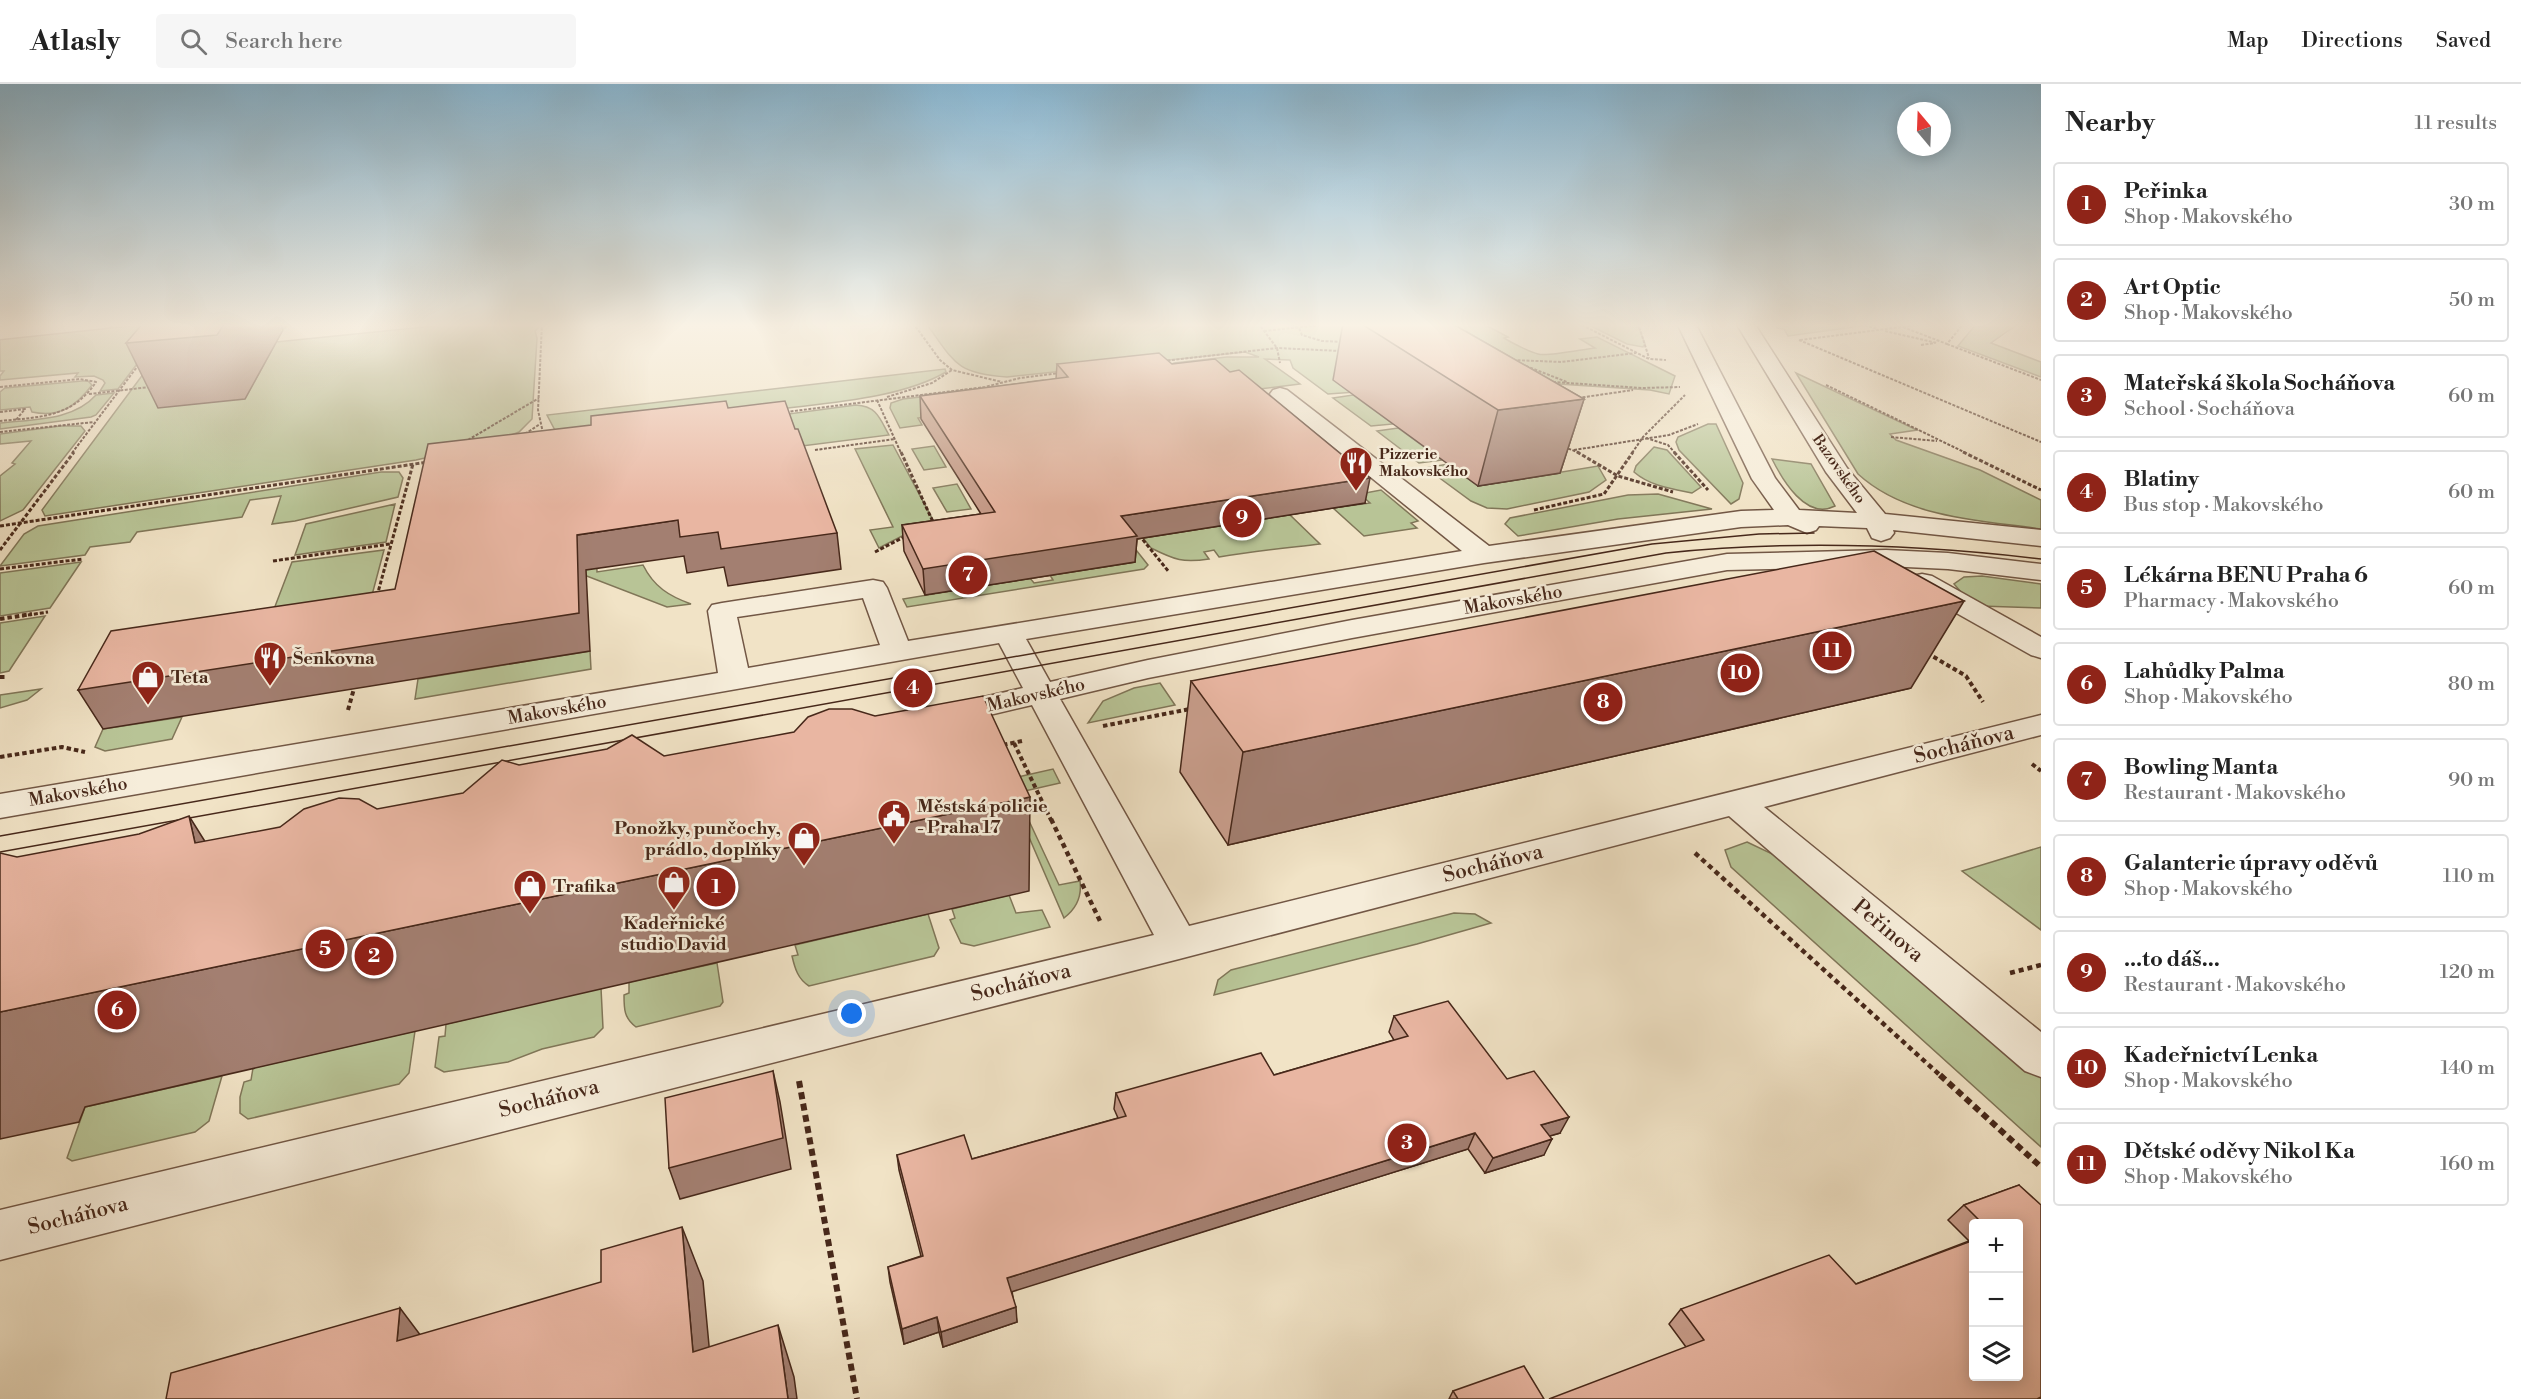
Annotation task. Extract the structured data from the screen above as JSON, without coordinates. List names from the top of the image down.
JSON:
{
  "streets": {
    "street": [
      "Bazovského",
      "Makovského",
      "Socháňova",
      "Peřinova"
    ]
  },
  "crossings": [
    ["Bazovského", "Makovského"],
    ["Socháňova", "Peřinova"]
  ],
  "places": {
    "restaurant": ["Pizzerie Makovského", "Šenkovna"],
    "shop": [
      "Teta",
      "Ponožky, punčochy, prádlo, doplňky",
      "Kadeřnické studio David",
      "Trafika"
    ],
    "public building": ["Městská policie - Praha 17"]
  },
  "north": "top",
  "page": {
    "header": "Atlasly",
    "search": "Search here",
    "nav": ["Map", "Directions", "Saved"],
    "heading": ["Nearby", "11 results"],
    "list": [
      {
        "mark": "1",
        "name": "Peřinka",
        "note": "Shop · Makovského",
        "value": "30 m"
      },
      {
        "mark": "2",
        "name": "Art Optic",
        "note": "Shop · Makovského",
        "value": "50 m"
      },
      {
        "mark": "3",
        "name": "Mateřská škola Socháňova",
        "note": "School · Socháňova",
        "value": "60 m"
      },
      {
        "mark": "4",
        "name": "Blatiny",
        "note": "Bus stop · Makovského",
        "value": "60 m"
      },
      {
        "mark": "5",
        "name": "Lékárna BENU Praha 6",
        "note": "Pharmacy · Makovského",
        "value": "60 m"
      },
      {
        "mark": "6",
        "name": "Lahůdky Palma",
        "note": "Shop · Makovského",
        "value": "80 m"
      },
      {
        "mark": "7",
        "name": "Bowling Manta",
        "note": "Restaurant · Makovského",
        "value": "90 m"
      },
      {
        "mark": "8",
        "name": "Galanterie úpravy oděvů",
        "note": "Shop · Makovského",
        "value": "110 m"
      },
      {
        "mark": "9",
        "name": "…to dáš…",
        "note": "Restaurant · Makovského",
        "value": "120 m"
      },
      {
        "mark": "10",
        "name": "Kadeřnictví Lenka",
        "note": "Shop · Makovského",
        "value": "140 m"
      },
      {
        "mark": "11",
        "name": "Dětské oděvy Nikol Ka",
        "note": "Shop · Makovského",
        "value": "160 m"
      }
    ],
    "pins": [
      "9",
      "7",
      "11",
      "10",
      "4",
      "8",
      "1",
      "5",
      "2",
      "6",
      "3"
    ],
    "map_buttons": ["+", "−"]
  }
}
